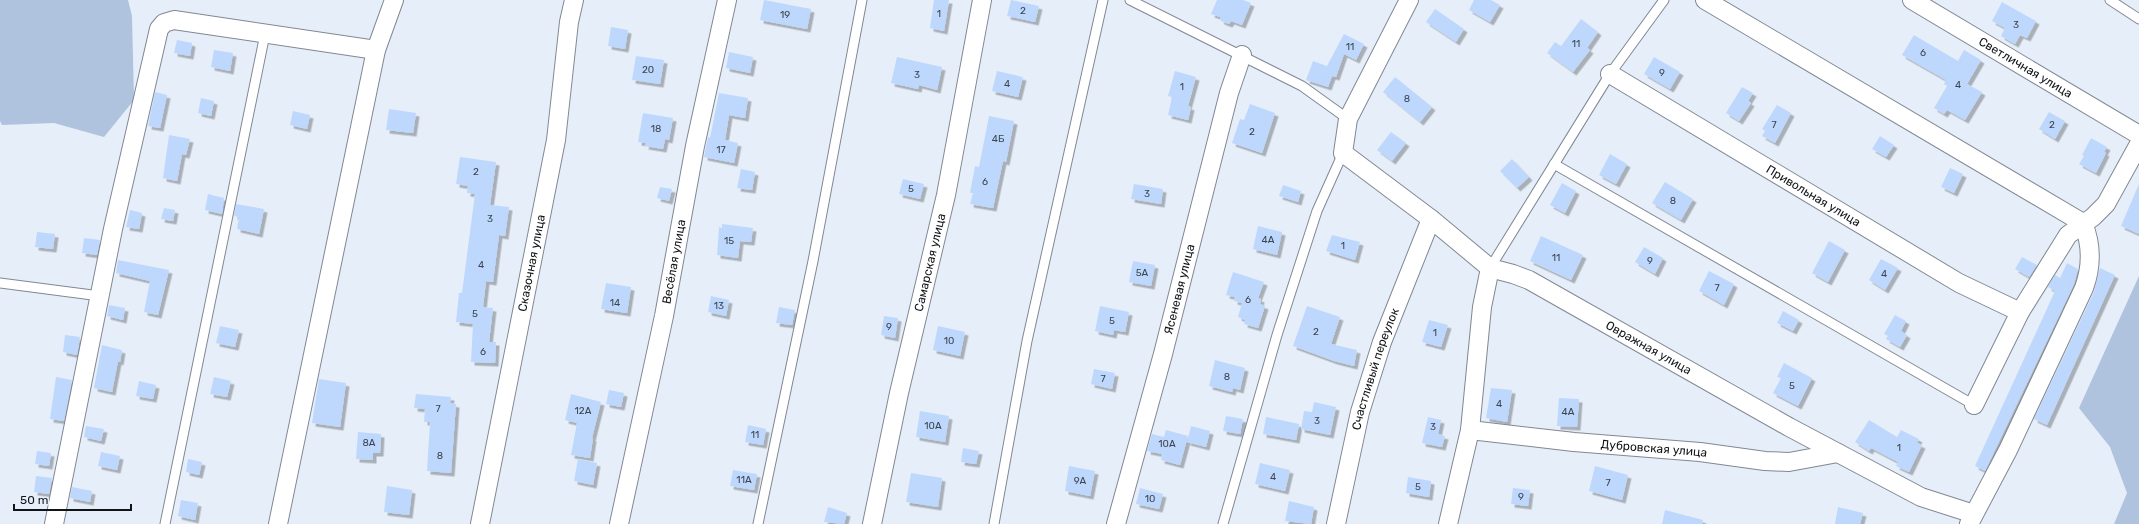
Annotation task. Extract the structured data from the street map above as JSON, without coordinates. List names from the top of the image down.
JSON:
{
  "streets": {
    "street": [
      "Светличная улица",
      "Привольная улица",
      "Весёлая улица",
      "Сказочная улица",
      "Самарская улица",
      "Ясеневая улица",
      "Овражная улица",
      "Счастливый переулок",
      "Дубровская улица"
    ]
  },
  "crossings": [
    ["Овражная улица", "Счастливый переулок"],
    ["Овражная улица", "Дубровская улица"]
  ],
  "house_numbers": [
    "2",
    "1",
    "19",
    "3",
    "11",
    "11",
    "6",
    "20",
    "9",
    "3",
    "4",
    "4",
    "1",
    "8",
    "7",
    "2",
    "18",
    "2",
    "4Б",
    "17",
    "2",
    "6",
    "5",
    "3",
    "8",
    "3",
    "4А",
    "15",
    "1",
    "11",
    "9",
    "4",
    "5А",
    "4",
    "7",
    "6",
    "14",
    "13",
    "5",
    "5",
    "9",
    "2",
    "1",
    "10",
    "6",
    "8",
    "7",
    "5",
    "4",
    "7",
    "12А",
    "4А",
    "3",
    "10А",
    "3",
    "11",
    "8А",
    "10А",
    "1",
    "8",
    "4",
    "11А",
    "9А",
    "7",
    "5",
    "9",
    "10"
  ],
  "scale_bar": "50 m"
}
